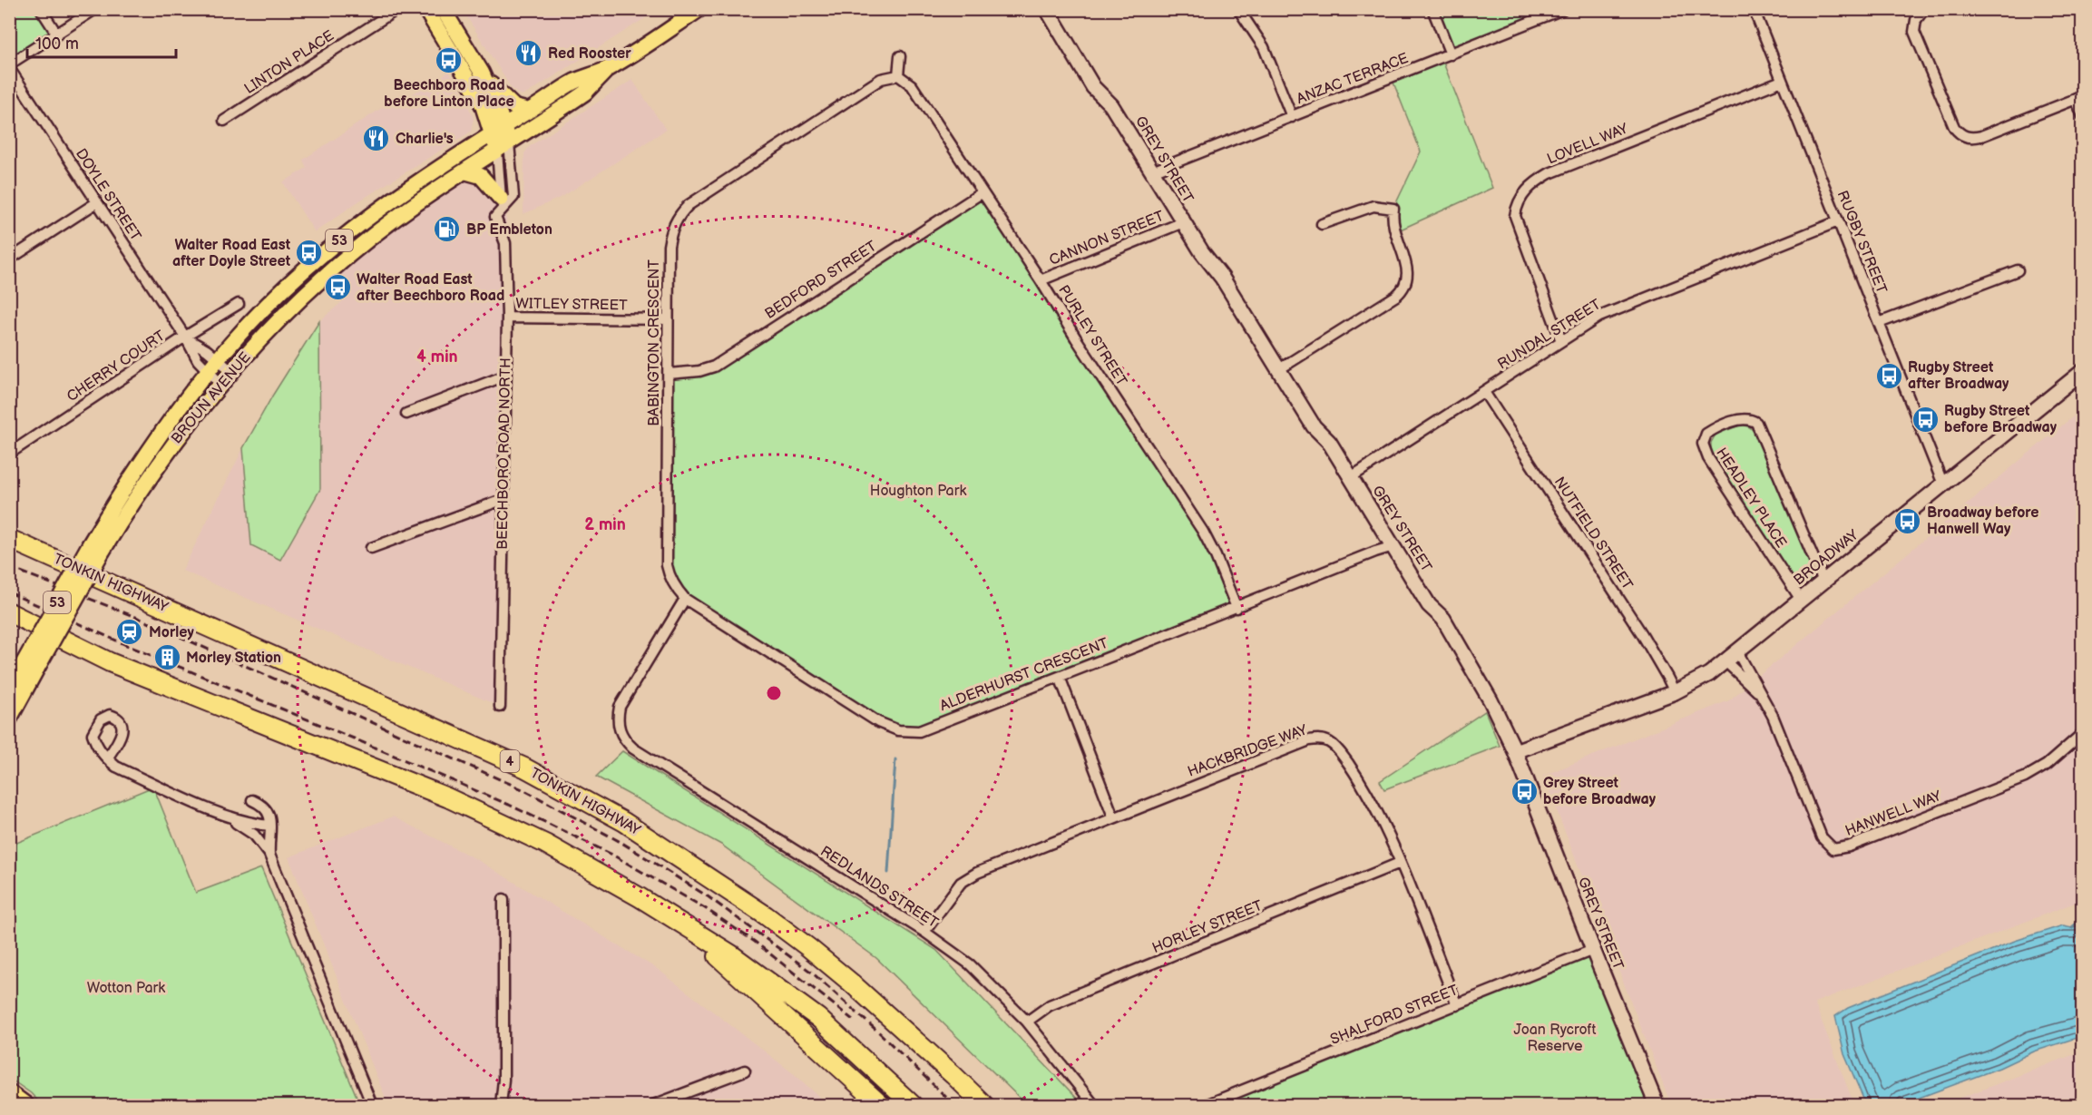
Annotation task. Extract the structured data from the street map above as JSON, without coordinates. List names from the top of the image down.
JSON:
{
  "streets": {
    "highway": ["TONKIN HIGHWAY", "4"],
    "main road": ["53", "BROUN AVENUE", "BEECHBORO ROAD NORTH"],
    "street": [
      "LINTON PLACE",
      "ANZAC TERRACE",
      "LOVELL WAY",
      "GREY STREET",
      "DOYLE STREET",
      "CANNON STREET",
      "RUGBY STREET",
      "BEDFORD STREET",
      "WITLEY STREET",
      "RUNDAL STREET",
      "PURLEY STREET",
      "BABINGTON CRESCENT",
      "CHERRY COURT",
      "HEADLEY PLACE",
      "NUTFIELD STREET",
      "BROADWAY",
      "ALDERHURST CRESCENT",
      "HACKBRIDGE WAY",
      "HANWELL WAY",
      "REDLANDS STREET",
      "HORLEY STREET",
      "SHALFORD STREET"
    ]
  },
  "crossings": [
    ["ANZAC TERRACE", "GREY STREET"],
    ["LOVELL WAY", "RUGBY STREET"],
    ["LOVELL WAY", "RUNDAL STREET"],
    ["GREY STREET", "CANNON STREET"],
    ["GREY STREET", "RUNDAL STREET"],
    ["GREY STREET", "BROADWAY"],
    ["GREY STREET", "ALDERHURST CRESCENT"],
    ["GREY STREET", "SHALFORD STREET"],
    ["DOYLE STREET", "CHERRY COURT"],
    ["DOYLE STREET", "BROUN AVENUE"],
    ["CANNON STREET", "PURLEY STREET"],
    ["RUGBY STREET", "RUNDAL STREET"],
    ["RUGBY STREET", "BROADWAY"],
    ["BEDFORD STREET", "PURLEY STREET"],
    ["BEDFORD STREET", "BABINGTON CRESCENT"],
    ["WITLEY STREET", "BABINGTON CRESCENT"],
    ["WITLEY STREET", "BEECHBORO ROAD NORTH"],
    ["RUNDAL STREET", "NUTFIELD STREET"],
    ["PURLEY STREET", "BABINGTON CRESCENT"],
    ["PURLEY STREET", "ALDERHURST CRESCENT"],
    ["BABINGTON CRESCENT", "ALDERHURST CRESCENT"],
    ["BABINGTON CRESCENT", "REDLANDS STREET"],
    ["BROUN AVENUE", "BEECHBORO ROAD NORTH"],
    ["HEADLEY PLACE", "BROADWAY"],
    ["NUTFIELD STREET", "BROADWAY"],
    ["BROADWAY", "HANWELL WAY"],
    ["ALDERHURST CRESCENT", "REDLANDS STREET"],
    ["HACKBRIDGE WAY", "REDLANDS STREET"],
    ["HACKBRIDGE WAY", "HORLEY STREET"],
    ["HACKBRIDGE WAY", "SHALFORD STREET"],
    ["REDLANDS STREET", "HORLEY STREET"]
  ],
  "parks": ["Houghton Park", "Wotton Park", "Joan Rycroft Reserve"],
  "places": {
    "restaurant": ["Red Rooster", "Charlie's"],
    "bus stop": [
      "Beechboro Road before Linton Place",
      "Walter Road East after Doyle Street",
      "Walter Road East after Beechboro Road",
      "Rugby Street after Broadway",
      "Rugby Street before Broadway",
      "Broadway before Hanwell Way",
      "Grey Street before Broadway"
    ],
    "fuel station": ["BP Embleton"],
    "station": ["Morley"],
    "building": ["Morley Station"]
  },
  "scale_bar": "100 m",
  "rings": ["4 min", "2 min"]
}
